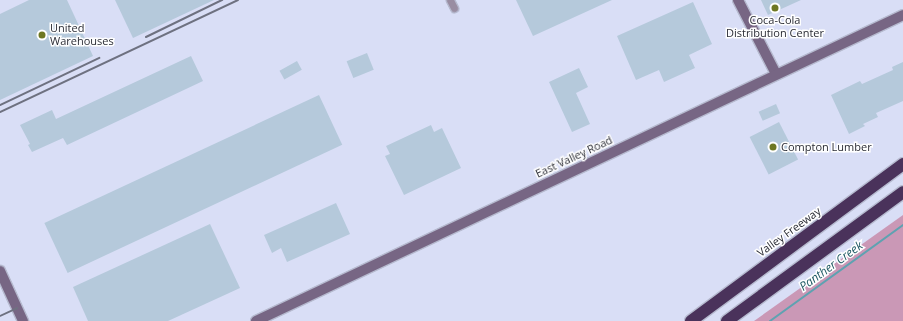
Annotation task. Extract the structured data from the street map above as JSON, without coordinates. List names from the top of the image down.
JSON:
{
  "streets": {
    "highway": ["Valley Freeway"],
    "street": ["East Valley Road"]
  },
  "water": ["Panther Creek"],
  "places": ["Coca-Cola Distribution Center", "United Warehouses", "Compton Lumber"]
}
